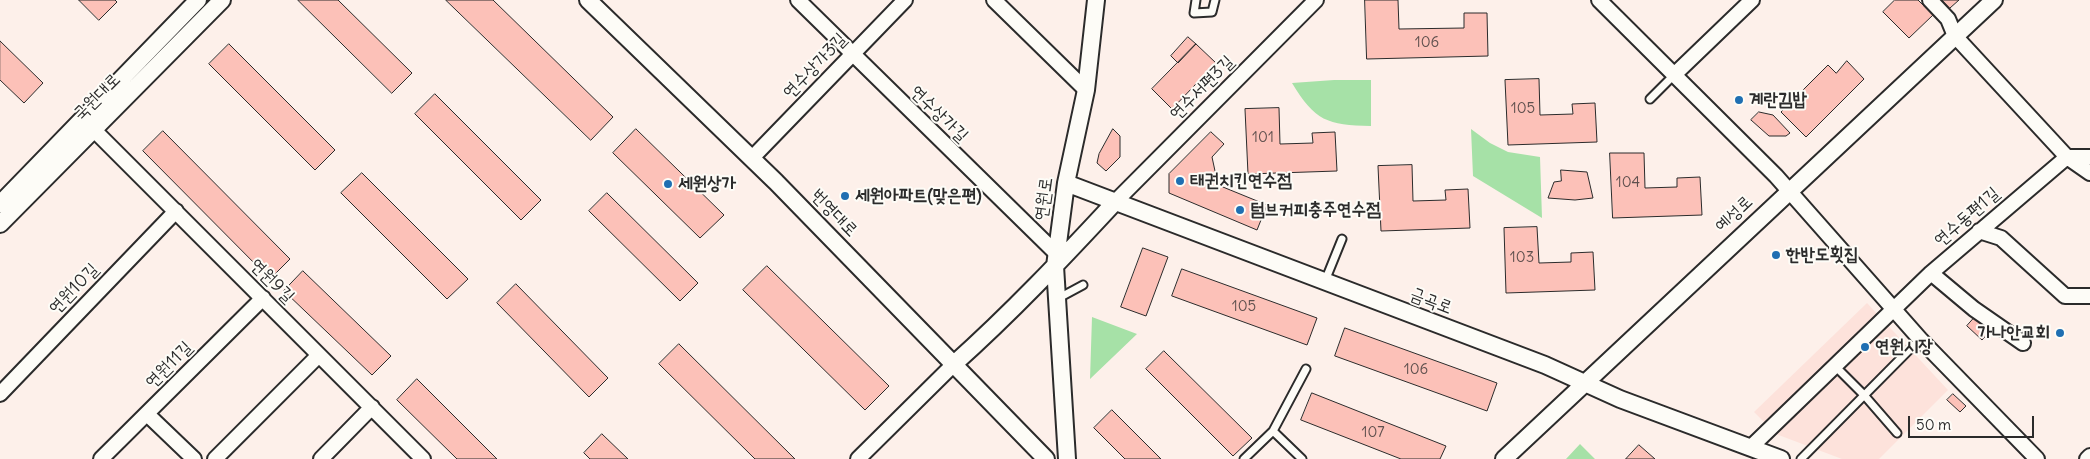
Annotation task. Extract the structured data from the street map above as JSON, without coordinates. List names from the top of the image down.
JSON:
{
  "streets": {
    "street": [
      "연수상가3길",
      "연수서편3길",
      "국원대로",
      "연수상가길",
      "연원로",
      "번영대로",
      "예성로",
      "연수동편1길",
      "연원9길",
      "연원10길",
      "금곡로",
      "연원11길"
    ]
  },
  "crossings": [
    ["연수상가3길", "연수상가길"],
    ["연수상가3길", "번영대로"],
    ["연수서편3길", "금곡로"],
    ["국원대로", "연원9길"],
    ["연수상가길", "연원로"],
    ["연원로", "금곡로"],
    ["예성로", "금곡로"],
    ["연수동편1길", "금곡로"],
    ["연원9길", "연원10길"],
    ["연원9길", "연원11길"]
  ],
  "places": [
    "계란김밥",
    "태권치킨연수점",
    "세원상가",
    "세원아파트(맞은편)",
    "텀브커피충주연수점",
    "한반도횟집",
    "가나안교회",
    "연원시장"
  ],
  "house_numbers": [
    "106",
    "105",
    "101",
    "104",
    "103",
    "105",
    "106",
    "107"
  ],
  "scale_bar": "50 m"
}
